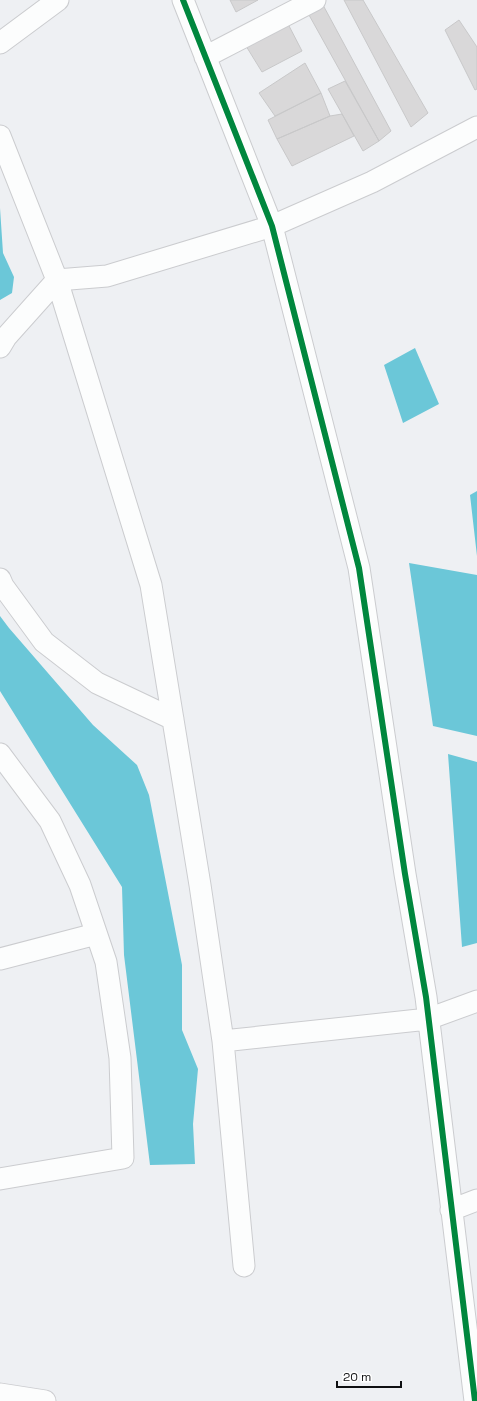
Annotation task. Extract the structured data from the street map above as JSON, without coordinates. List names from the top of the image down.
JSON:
{
  "scale_bar": "20 m"
}
